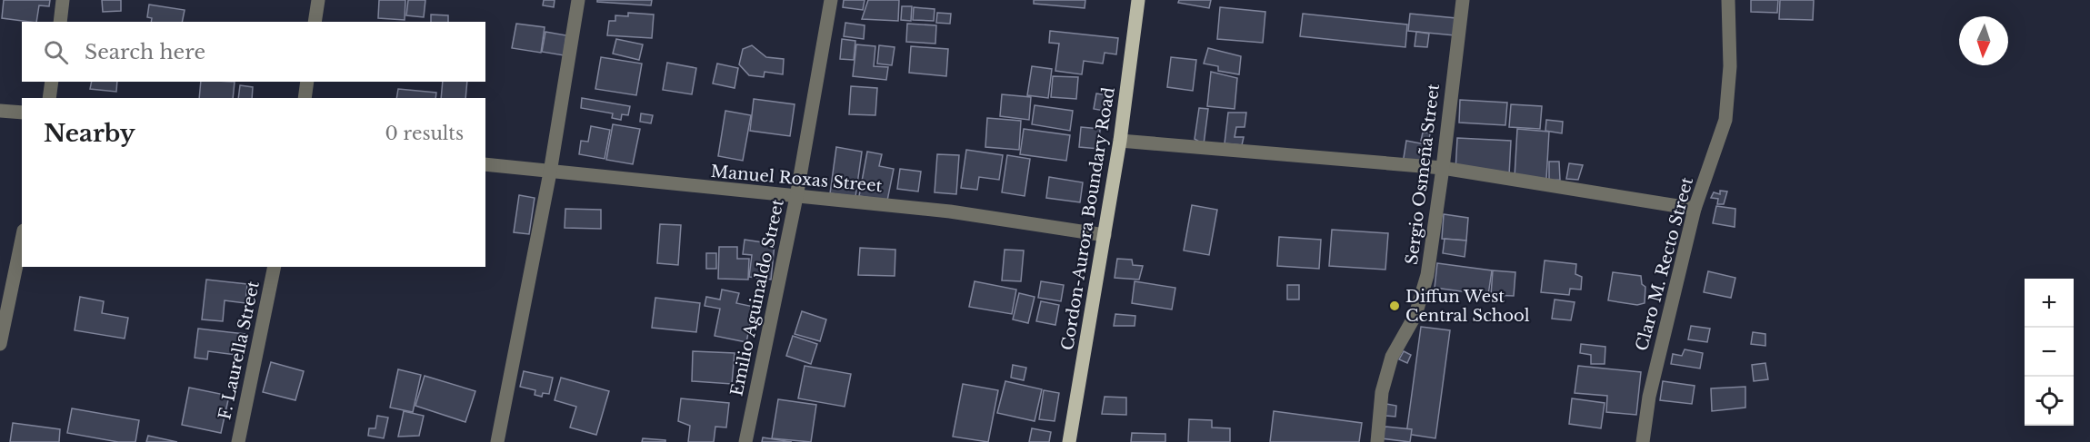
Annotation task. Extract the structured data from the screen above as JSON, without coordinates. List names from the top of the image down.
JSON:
{
  "streets": {
    "main road": ["Cordon-Aurora Boundary Road"],
    "street": [
      "Sergio Osmeña Street",
      "Manuel Roxas Street",
      "Claro M. Recto Street",
      "Emilio Aguinaldo Street",
      "F. Laurella Street"
    ]
  },
  "crossings": [
    ["Manuel Roxas Street", "Cordon-Aurora Boundary Road"],
    ["Manuel Roxas Street", "Emilio Aguinaldo Street"]
  ],
  "places": ["Diffun West Central School"],
  "north": "bottom",
  "page": {
    "search": "Search here",
    "heading": ["Nearby", "0 results"],
    "map_buttons": ["+", "−"]
  }
}
